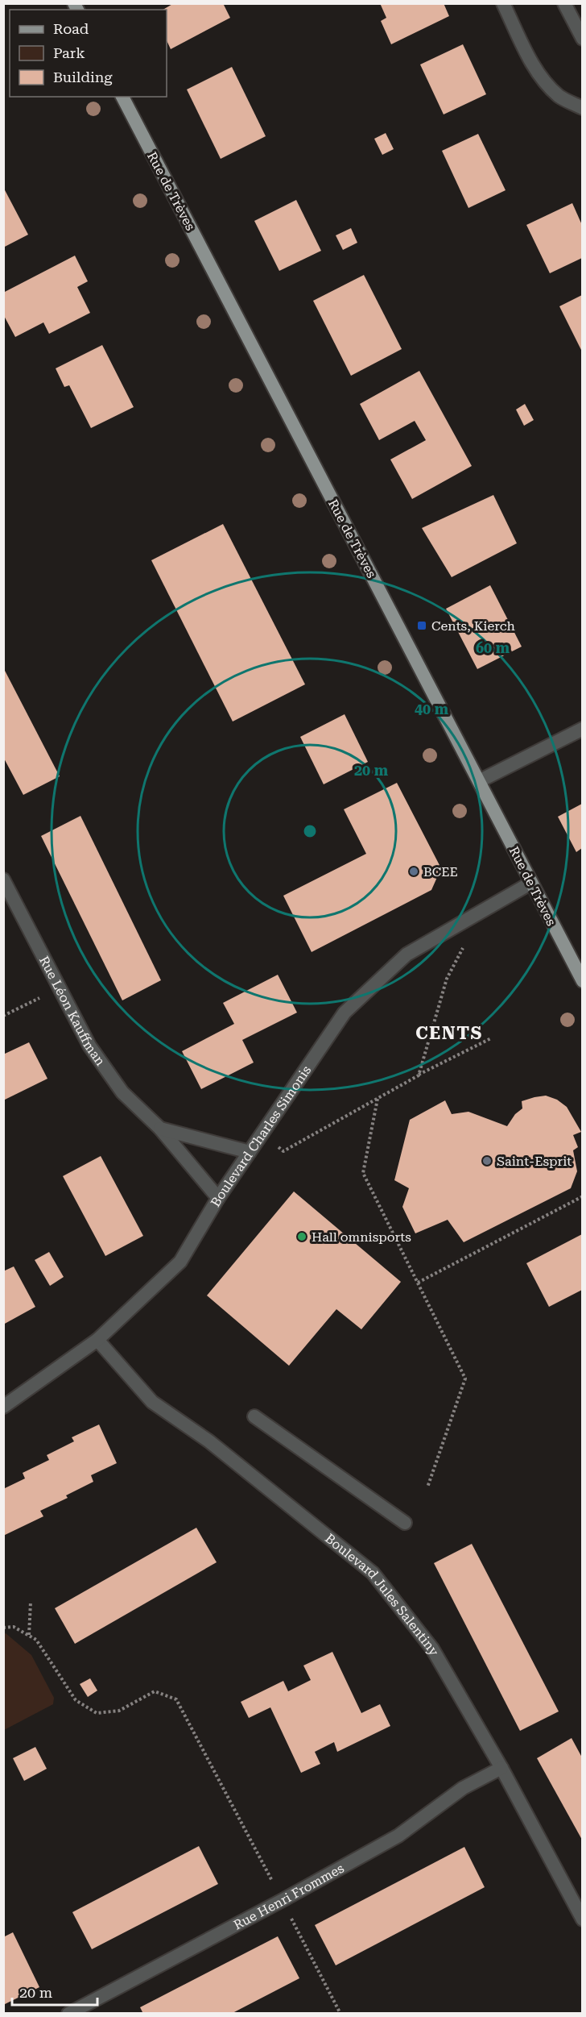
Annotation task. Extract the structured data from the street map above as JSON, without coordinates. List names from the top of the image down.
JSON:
{
  "streets": {
    "main road": ["Rue de Trèves"],
    "street": [
      "Rue Léon Kauffman",
      "Boulevard Charles Simonis",
      "Boulevard Jules Salentiny",
      "Rue Henri Frommes"
    ]
  },
  "crossings": [
    ["Rue de Trèves", "Boulevard Charles Simonis"],
    ["Rue Léon Kauffman", "Boulevard Charles Simonis"],
    ["Boulevard Charles Simonis", "Boulevard Jules Salentiny"],
    ["Boulevard Jules Salentiny", "Rue Henri Frommes"]
  ],
  "districts": ["CENTS"],
  "places": {
    "transit": ["Cents, Kierch"],
    "other": ["BCEE", "Saint-Esprit", "Hall omnisports"]
  },
  "legend": ["Road", "Park", "Building"],
  "scale_bar": "20 m",
  "rings": ["60 m", "40 m", "20 m"]
}
